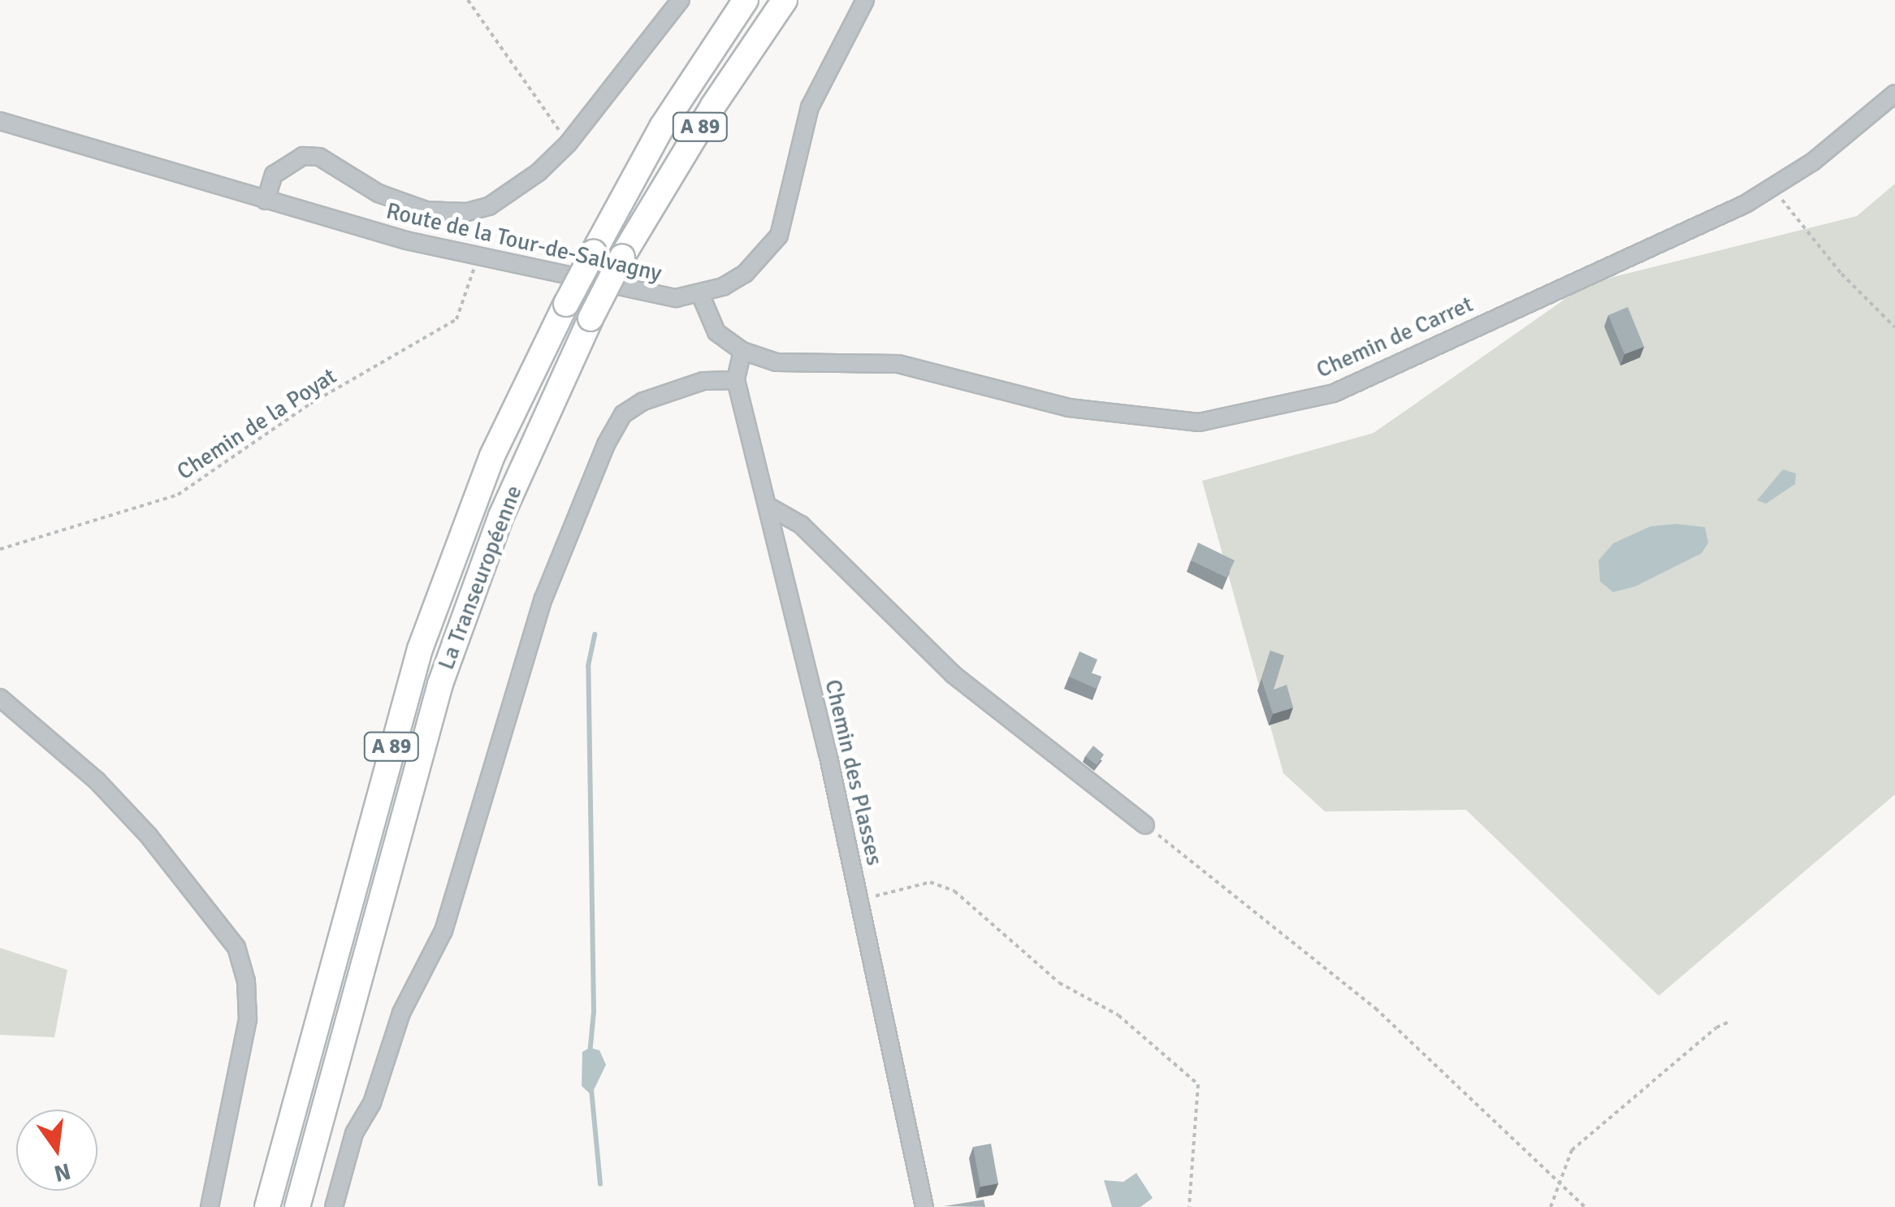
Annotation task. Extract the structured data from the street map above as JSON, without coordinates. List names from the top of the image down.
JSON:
{
  "streets": {
    "highway": ["A 89", "La Transeuropéenne"],
    "street": ["Route de la Tour-de-Salvagny", "Chemin de Carret", "Chemin des Plasses"],
    "path": ["Chemin de la Poyat"]
  },
  "crossings": [
    ["Route de la Tour-de-Salvagny", "Chemin de Carret"],
    ["Route de la Tour-de-Salvagny", "Chemin de la Poyat"],
    ["Chemin de Carret", "Chemin des Plasses"]
  ],
  "north": "bottom"
}
